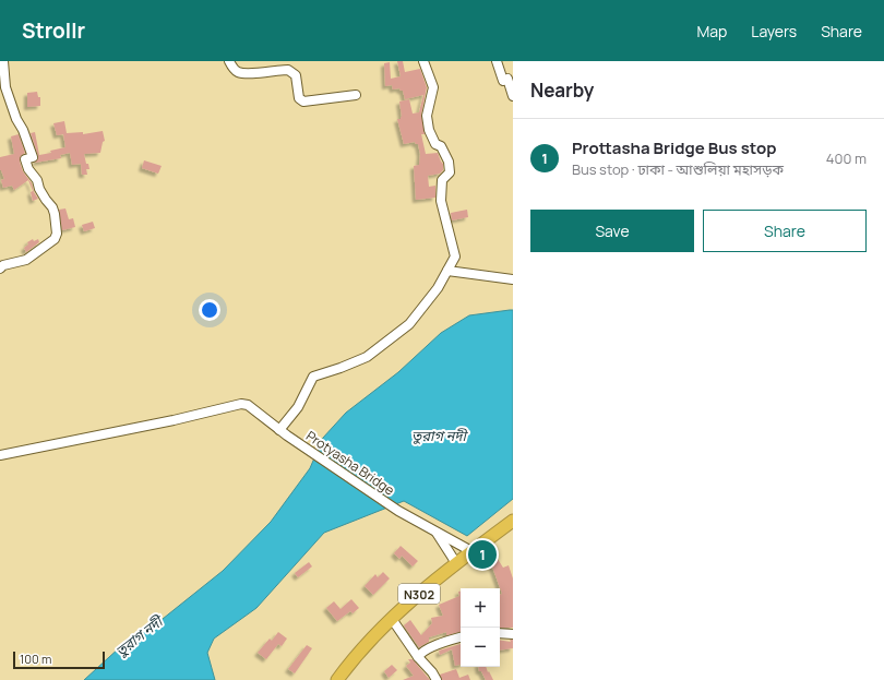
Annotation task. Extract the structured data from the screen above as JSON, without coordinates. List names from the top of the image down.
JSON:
{
  "streets": {
    "highway": ["N302"],
    "street": ["Protyasha Bridge"]
  },
  "crossings": [
    ["Protyasha Bridge", "N302"]
  ],
  "water": ["তুরাগ নদী"],
  "scale_bar": "100 m",
  "page": {
    "header": "Strollr",
    "nav": ["Map", "Layers", "Share"],
    "heading": "Nearby",
    "list": [
      {
        "mark": "1",
        "name": "Prottasha Bridge Bus stop",
        "note": "Bus stop · ঢাকা - আশুলিয়া মহাসড়ক",
        "value": "400 m"
      }
    ],
    "buttons": ["Save", "Share"],
    "pins": "1",
    "map_buttons": ["+", "−"],
    "scale": "100 m"
  }
}
